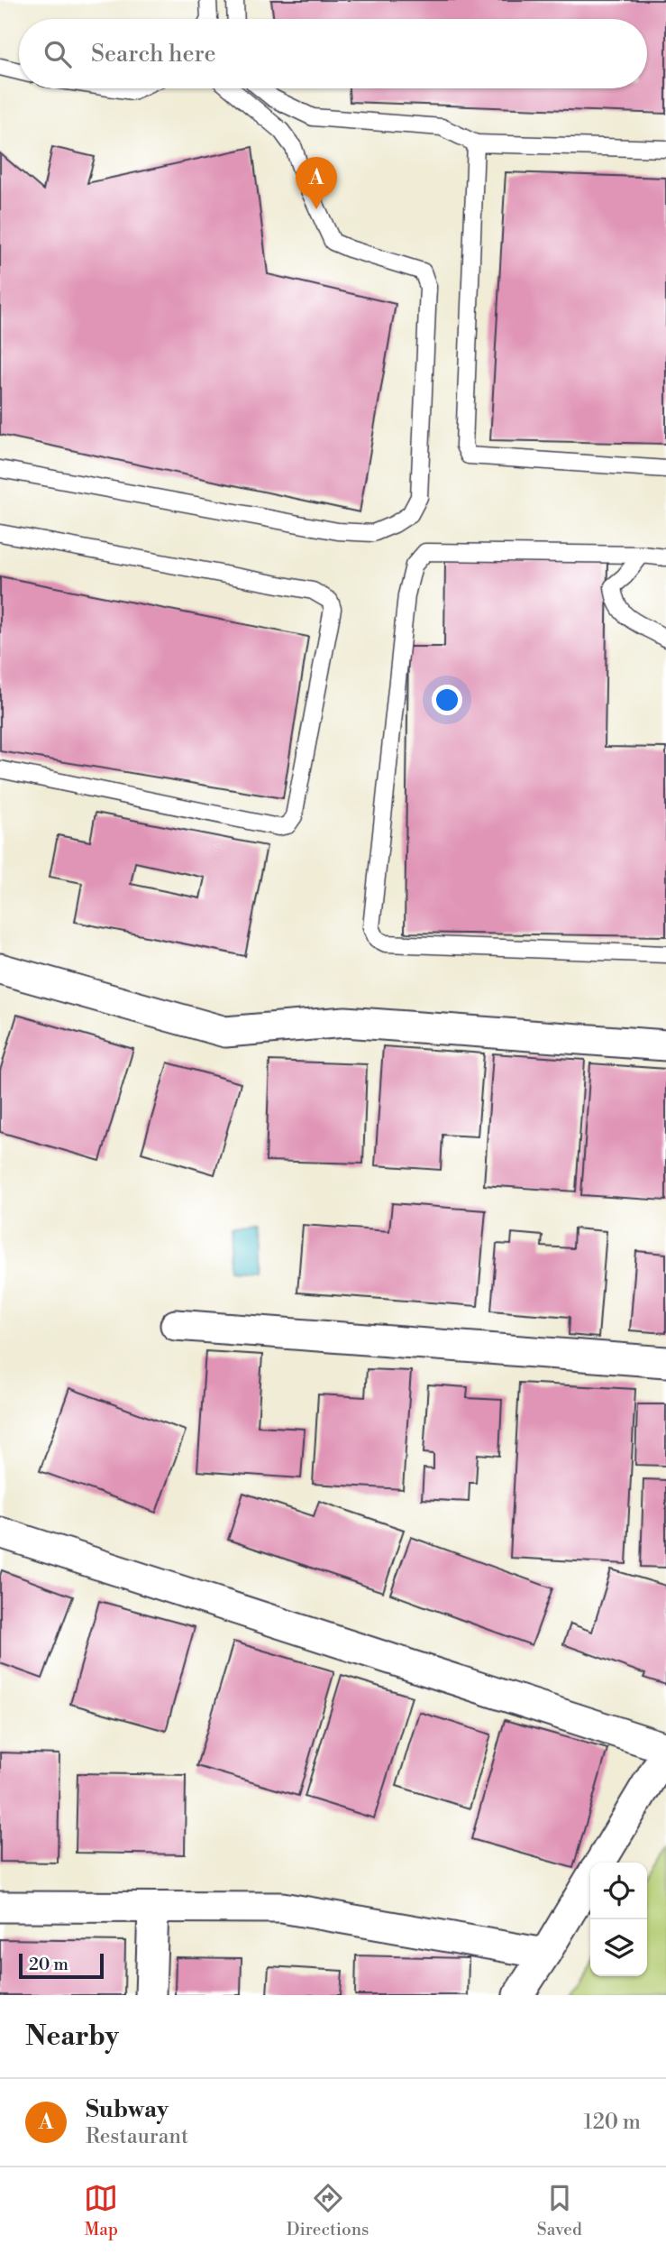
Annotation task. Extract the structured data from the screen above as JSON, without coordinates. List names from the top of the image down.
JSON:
{
  "scale_bar": "20 m",
  "page": {
    "search": "Search here",
    "pins": "A",
    "scale": "20 m",
    "heading": "Nearby",
    "list": [
      {
        "mark": "A",
        "name": "Subway",
        "note": "Restaurant",
        "value": "120 m"
      }
    ],
    "nav": ["Map", "Directions", "Saved"]
  }
}
